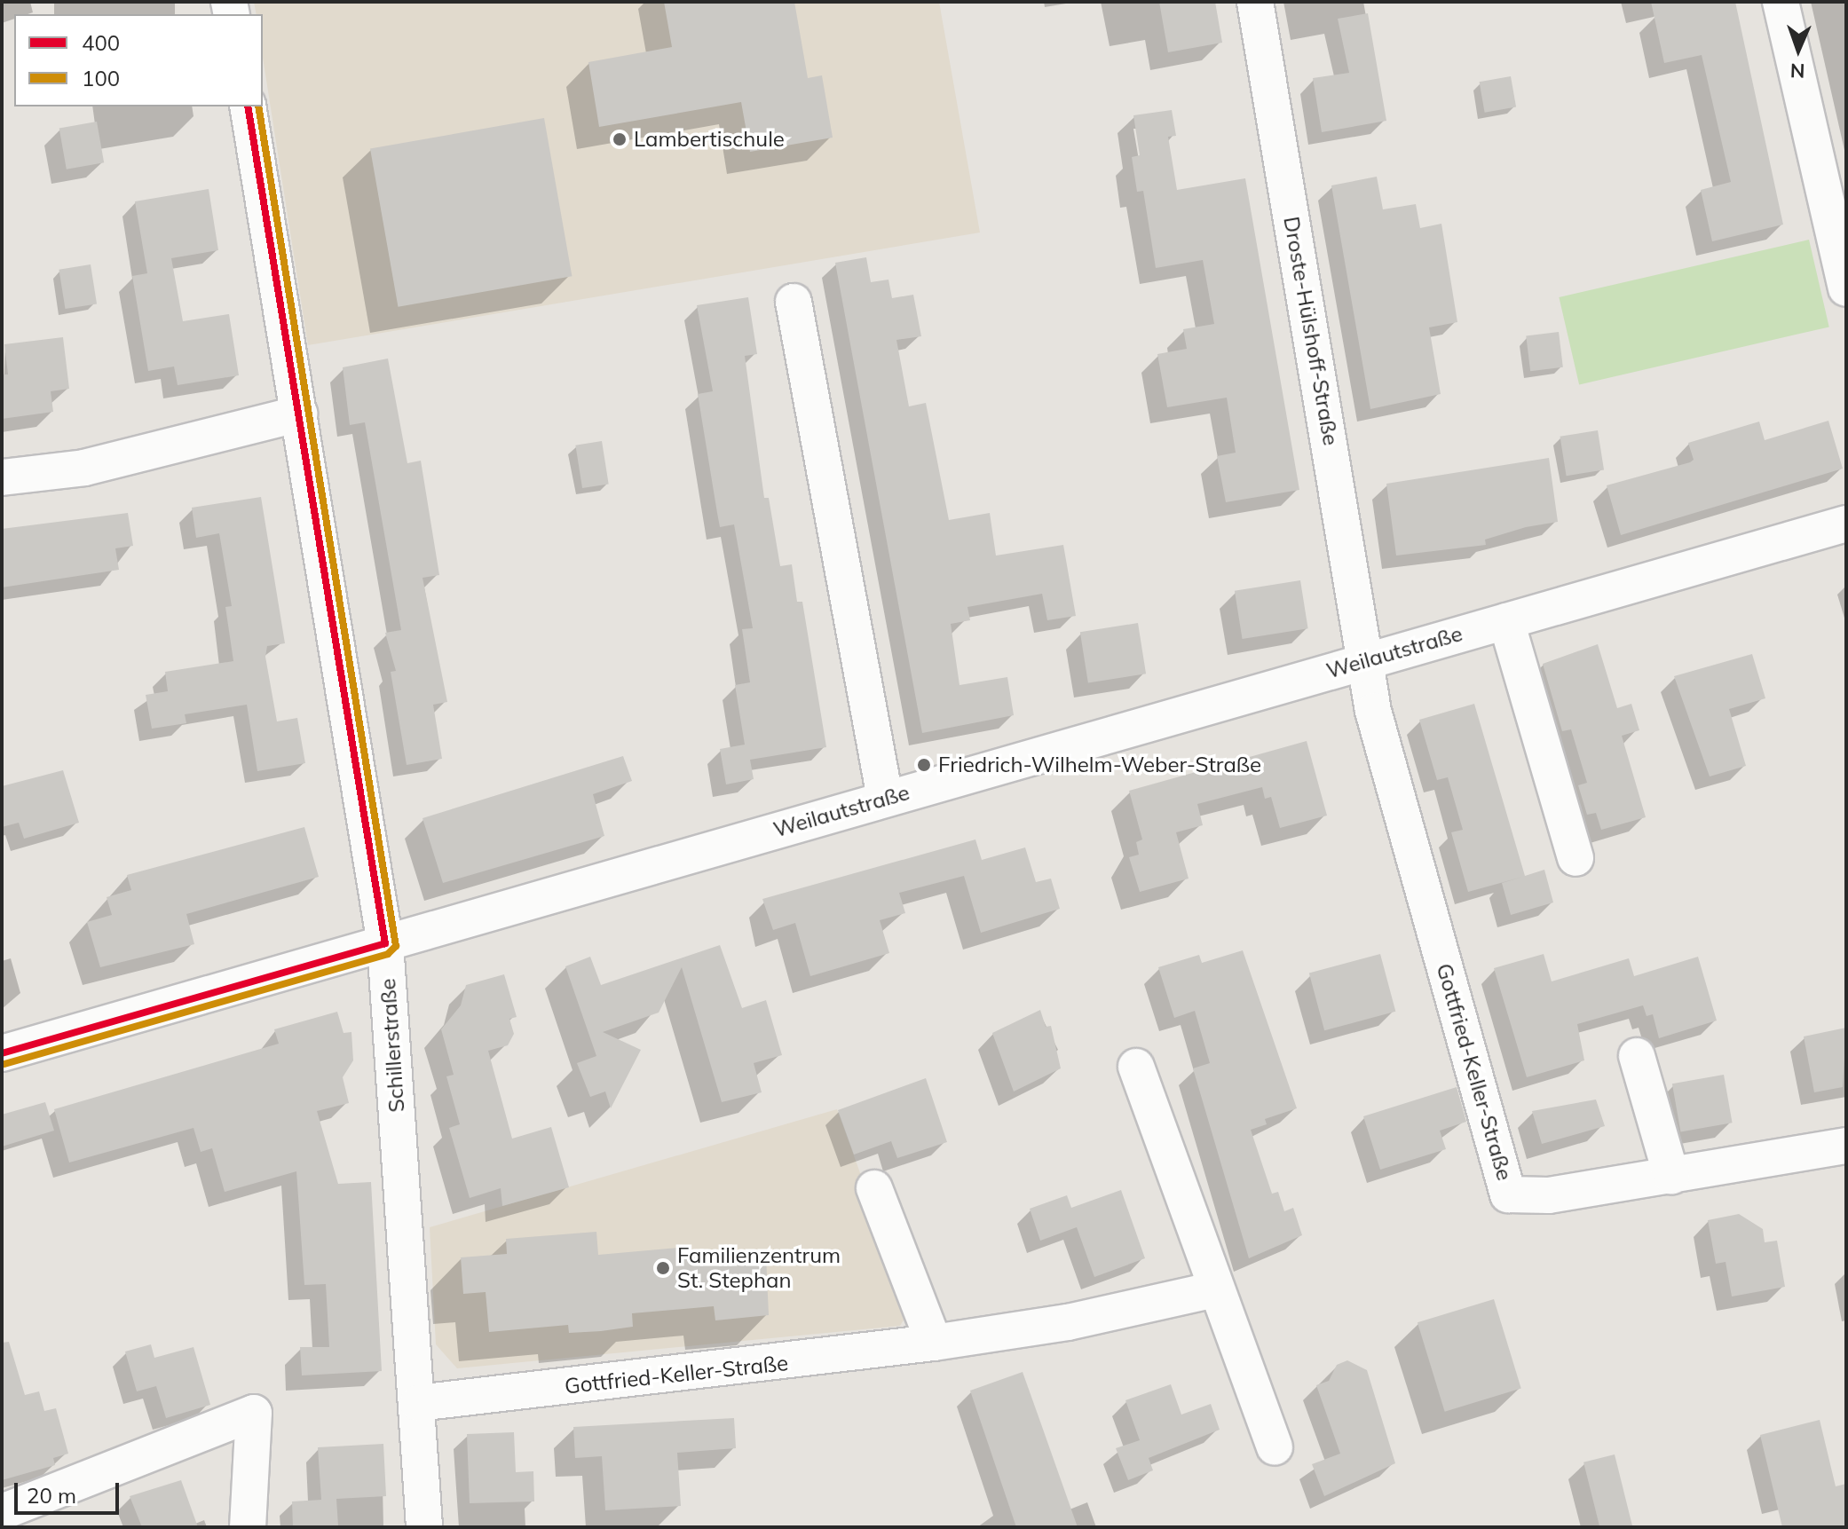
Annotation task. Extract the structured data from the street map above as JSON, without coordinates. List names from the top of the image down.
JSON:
{
  "streets": {
    "street": [
      "Droste-Hülshoff-Straße",
      "Weilautstraße",
      "Schillerstraße",
      "Gottfried-Keller-Straße"
    ]
  },
  "crossings": [
    ["Droste-Hülshoff-Straße", "Weilautstraße"],
    ["Droste-Hülshoff-Straße", "Gottfried-Keller-Straße"],
    ["Weilautstraße", "Schillerstraße"],
    ["Weilautstraße", "Gottfried-Keller-Straße"],
    ["Schillerstraße", "Gottfried-Keller-Straße"]
  ],
  "places": ["Lambertischule", "Friedrich-Wilhelm-Weber-Straße", "Familienzentrum St. Stephan"],
  "lines": ["transit line 400", "transit line 100"],
  "legend": ["400", "100"],
  "scale_bar": "20 m",
  "north": "bottom"
}
